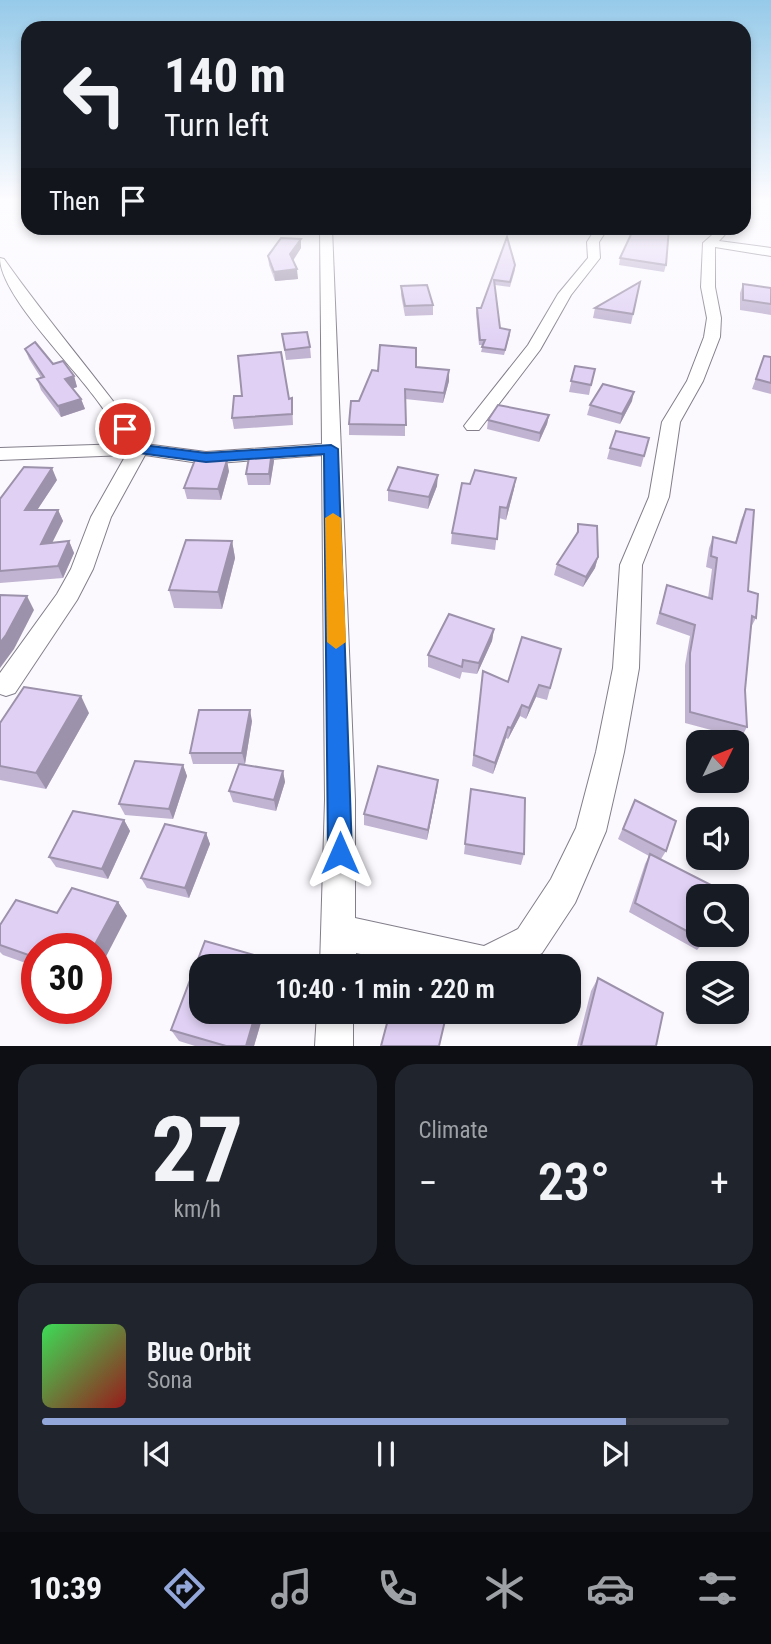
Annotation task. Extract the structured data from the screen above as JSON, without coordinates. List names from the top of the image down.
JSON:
{
  "north": "top right",
  "page": {
    "turn": ["140 m", "Turn left"],
    "then": "Then",
    "limit": "30",
    "trip": "10:40 · 1 min · 220 m",
    "tile": [
      ["27", "km/h"],
      "Climate"
    ],
    "heat": ["−", "23°", "+"],
    "song": ["Blue Orbit", "Sona"],
    "tabs": "10:39"
  }
}
